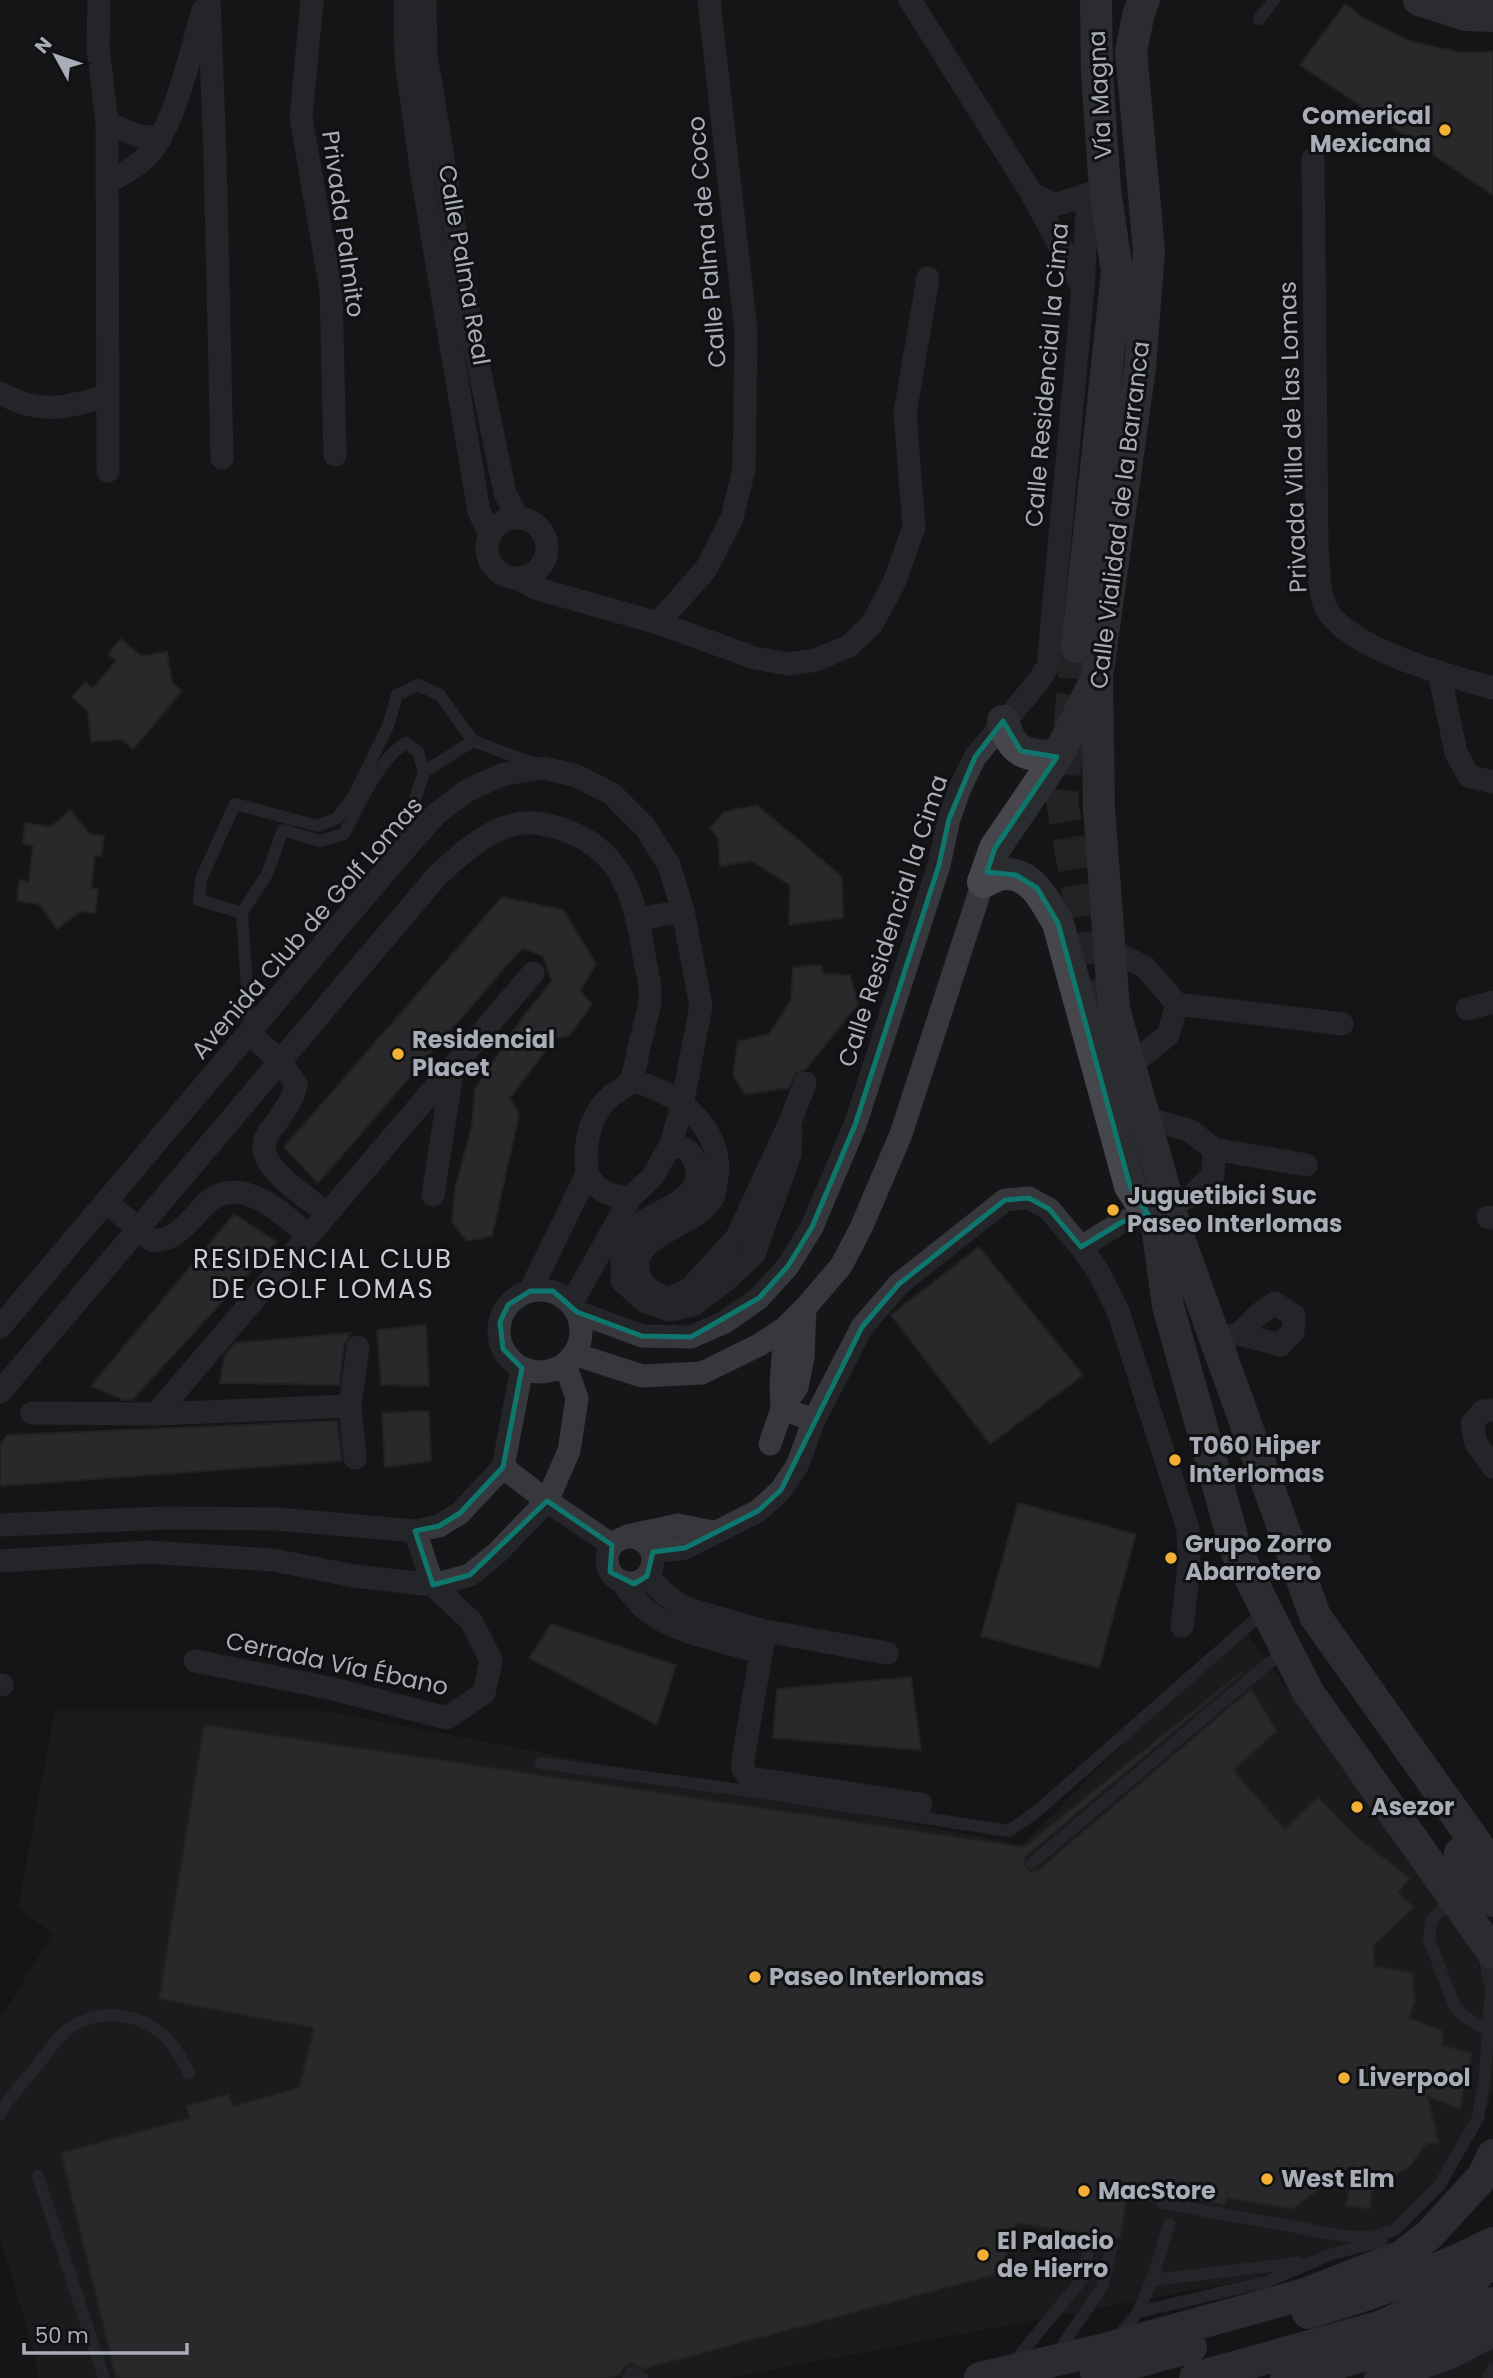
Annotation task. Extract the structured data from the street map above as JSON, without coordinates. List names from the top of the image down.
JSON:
{
  "streets": {
    "main road": ["Vía Magna", "Calle Vialidad de la Barranca"],
    "street": [
      "Privada Palmito",
      "Calle Palma de Coco",
      "Calle Palma Real",
      "Calle Residencial la Cima",
      "Privada Villa de las Lomas",
      "Avenida Club de Golf Lomas",
      "Cerrada Vía Ébano"
    ]
  },
  "crossings": [
    ["Vía Magna", "Calle Residencial la Cima"],
    ["Vía Magna", "Calle Vialidad de la Barranca"],
    ["Calle Residencial la Cima", "Calle Vialidad de la Barranca"],
    ["Calle Residencial la Cima", "Avenida Club de Golf Lomas"]
  ],
  "districts": ["RESIDENCIAL CLUB DE GOLF LOMAS"],
  "places": [
    "Comerical Mexicana",
    "Residencial Placet",
    "Juguetibici Suc Paseo Interlomas",
    "T060 Hiper Interlomas",
    "Grupo Zorro Abarrotero",
    "Asezor",
    "Paseo Interlomas",
    "Liverpool",
    "West Elm",
    "MacStore",
    "El Palacio de Hierro"
  ],
  "scale_bar": "50 m",
  "north": "top left"
}
